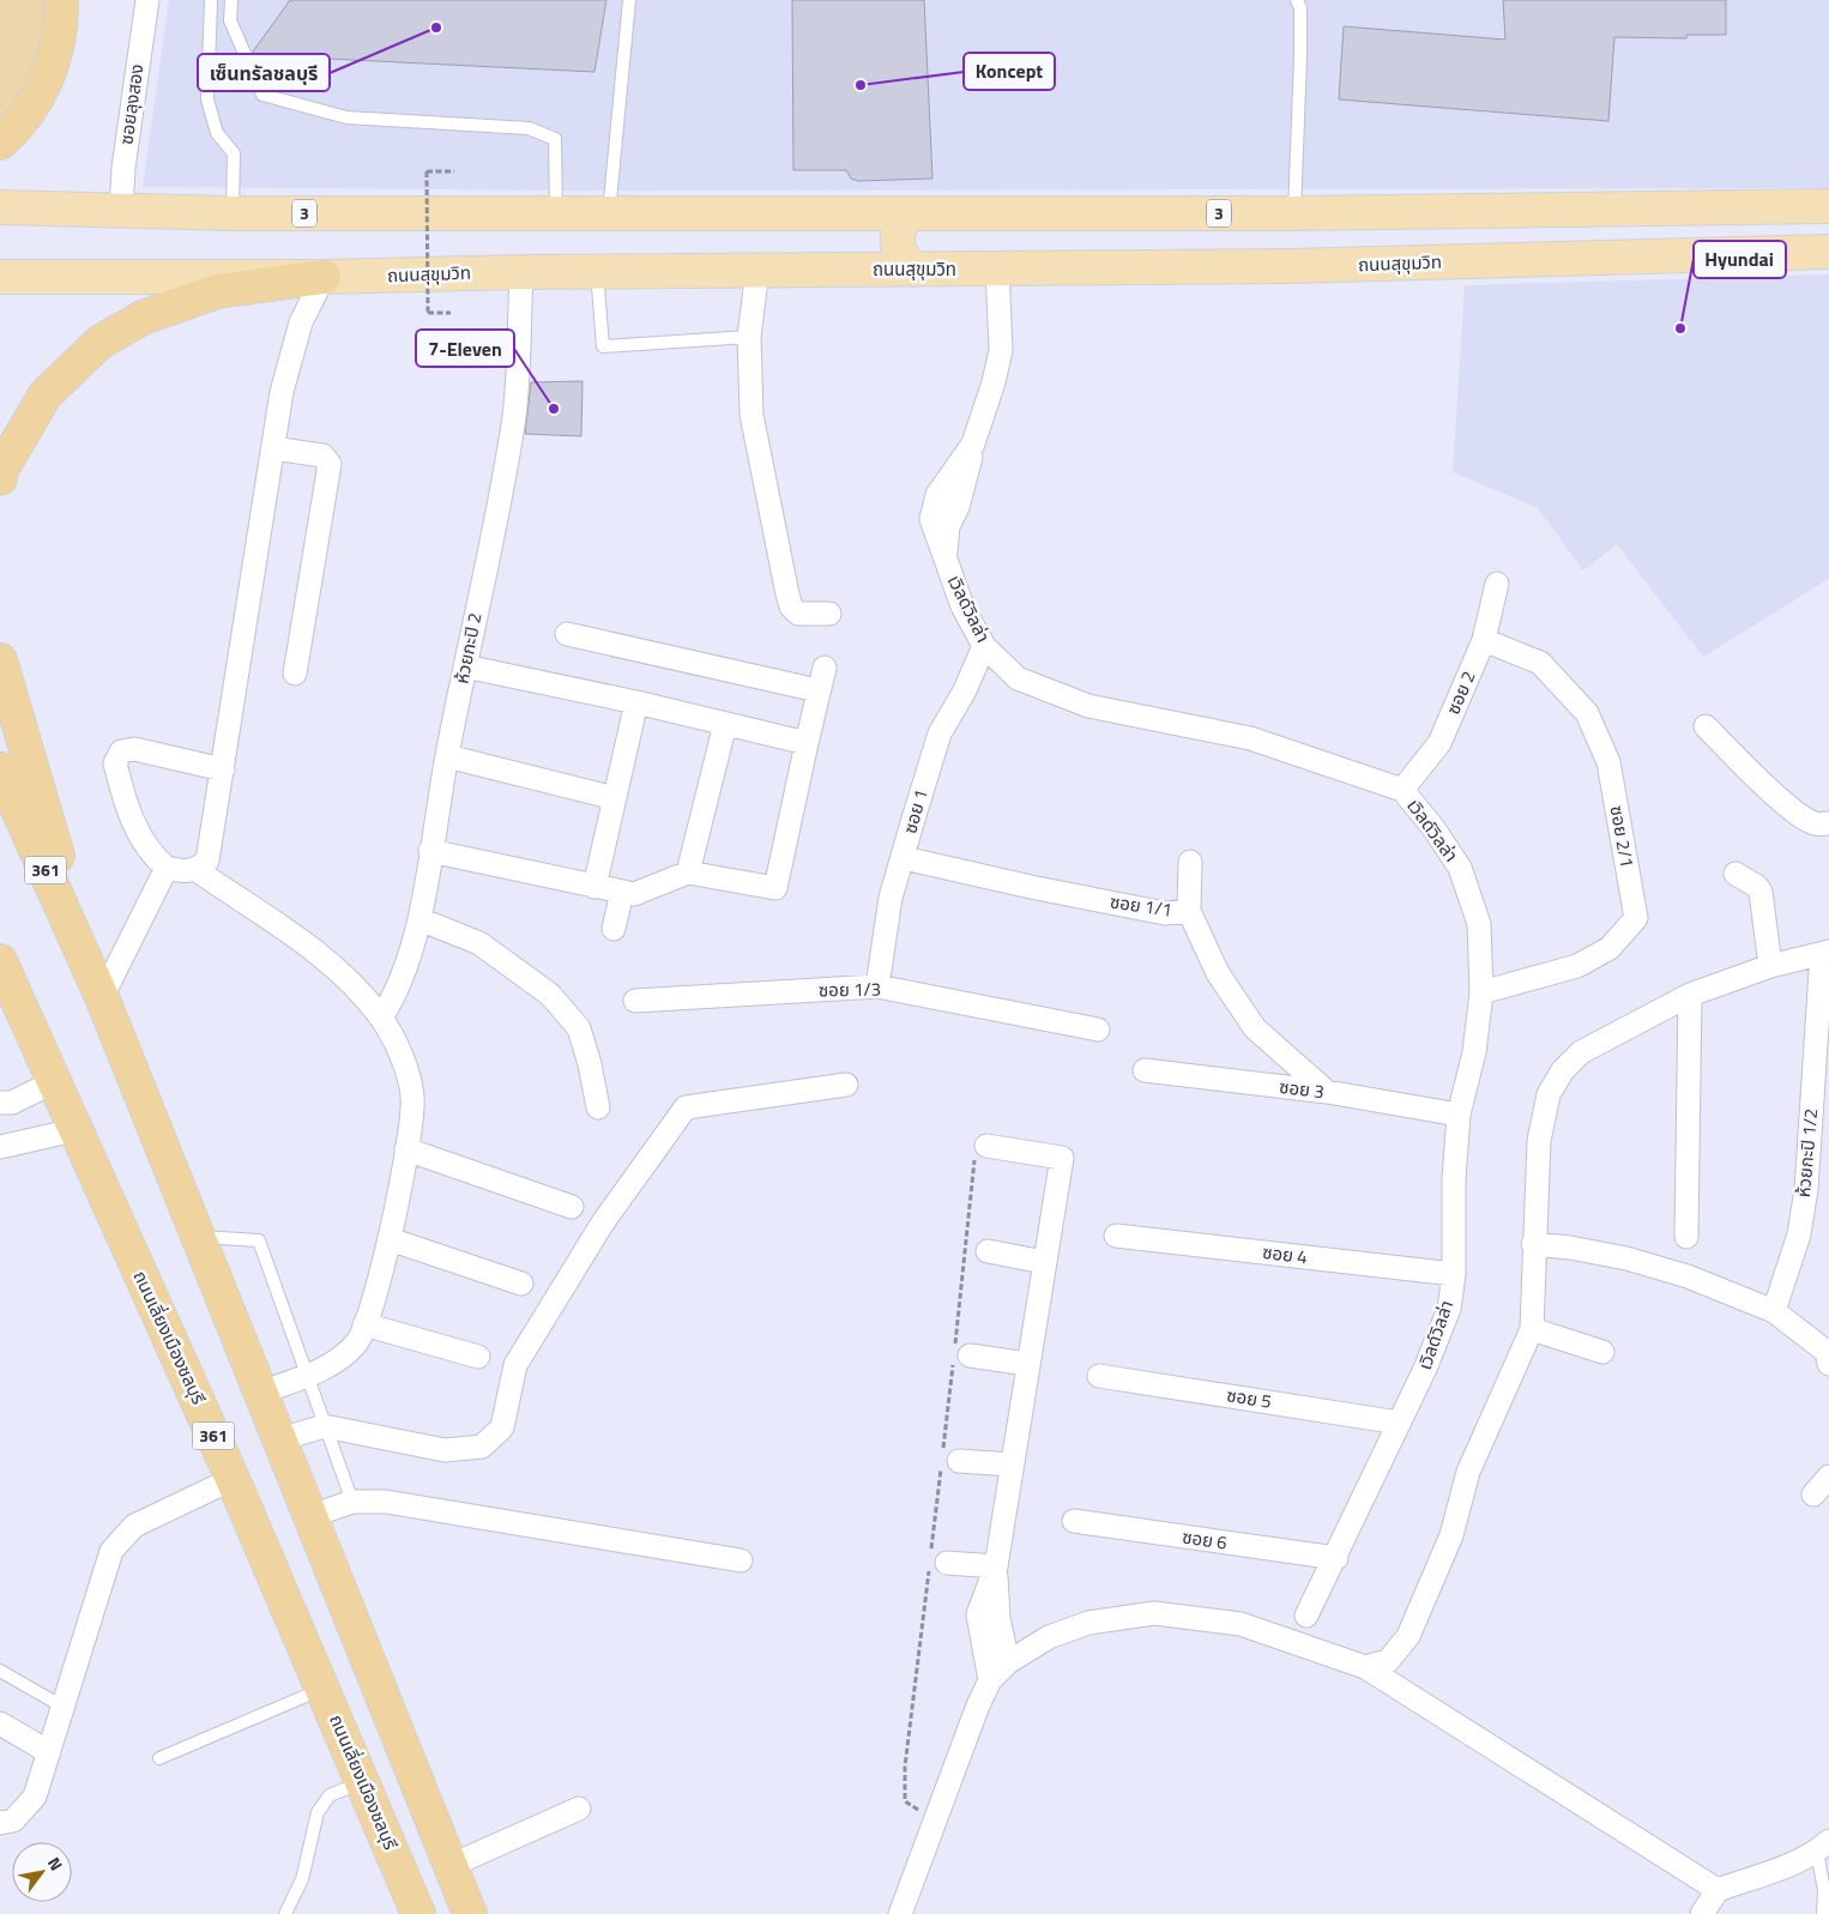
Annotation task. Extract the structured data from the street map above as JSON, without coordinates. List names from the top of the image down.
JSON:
{
  "streets": {
    "highway": ["361", "ถนนเลี่ยงเมืองชลบุรี"],
    "main road": ["3", "ถนนสุขุมวิท"],
    "street": [
      "ซอยลุงสอง",
      "เวิลด์วิลล่า",
      "ห้วยกะปิ 2",
      "ซอย 2",
      "ซอย 1",
      "ซอย 2/1",
      "ซอย 1/1",
      "ซอย 1/3",
      "ซอย 3",
      "ห้วยกะปิ 1/2",
      "ซอย 4",
      "ซอย 5",
      "ซอย 6"
    ]
  },
  "crossings": [
    ["ซอยลุงสอง", "3"],
    ["ถนนสุขุมวิท", "เวิลด์วิลล่า"],
    ["ถนนสุขุมวิท", "ห้วยกะปิ 2"],
    ["เวิลด์วิลล่า", "ซอย 2"],
    ["เวิลด์วิลล่า", "ซอย 1"],
    ["เวิลด์วิลล่า", "ซอย 2/1"],
    ["เวิลด์วิลล่า", "ซอย 3"],
    ["เวิลด์วิลล่า", "ซอย 4"],
    ["เวิลด์วิลล่า", "ซอย 5"],
    ["เวิลด์วิลล่า", "ซอย 6"],
    ["ซอย 2", "ซอย 2/1"],
    ["ซอย 1", "ซอย 1/1"],
    ["ซอย 1", "ซอย 1/3"],
    ["ซอย 1/1", "ซอย 3"]
  ],
  "places": [
    "เซ็นทรัลชลบุรี",
    "Koncept",
    "Hyundai",
    "7-Eleven"
  ],
  "north": "top right"
}
